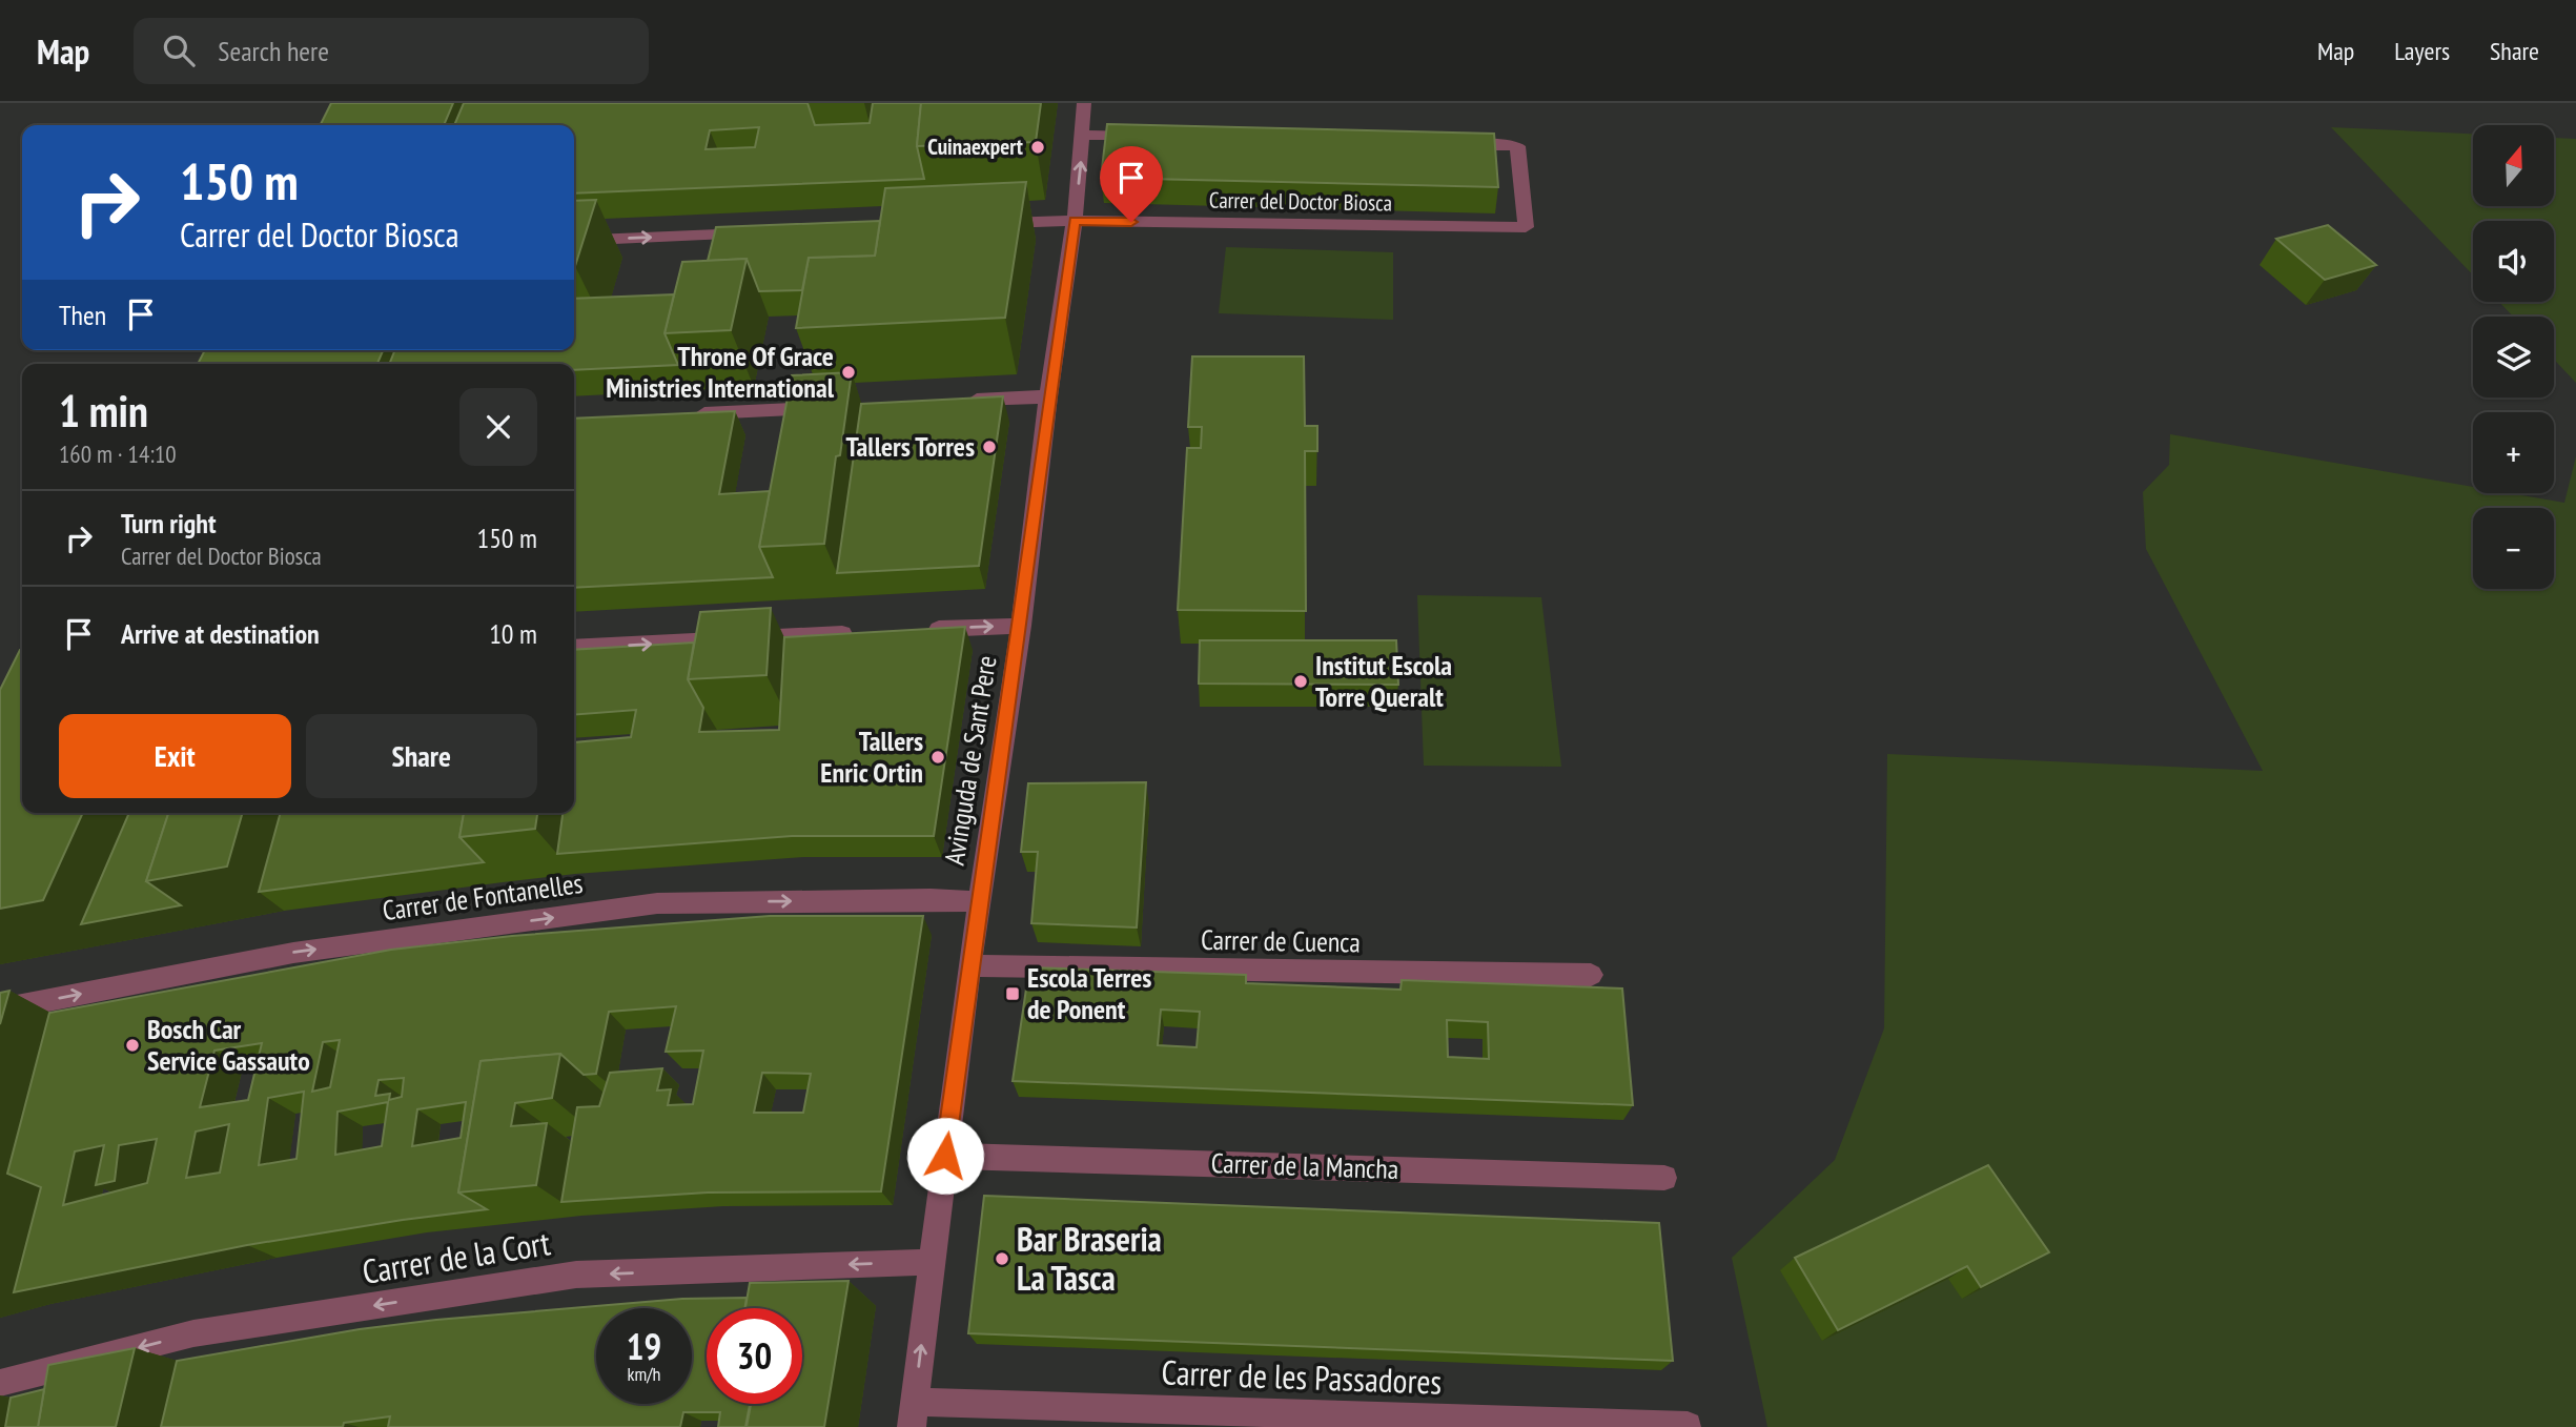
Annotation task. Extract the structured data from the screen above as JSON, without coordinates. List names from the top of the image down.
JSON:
{
  "streets": {
    "street": [
      "Carrer del Doctor Biosca",
      "Avinguda de Sant Pere",
      "Carrer de Fontanelles",
      "Carrer de Cuenca",
      "Carrer de la Mancha",
      "Carrer de la Cort",
      "Carrer de les Passadores"
    ]
  },
  "crossings": [
    ["Carrer del Doctor Biosca", "Avinguda de Sant Pere"],
    ["Avinguda de Sant Pere", "Carrer de Fontanelles"],
    ["Avinguda de Sant Pere", "Carrer de Cuenca"],
    ["Avinguda de Sant Pere", "Carrer de la Mancha"],
    ["Avinguda de Sant Pere", "Carrer de la Cort"],
    ["Avinguda de Sant Pere", "Carrer de les Passadores"]
  ],
  "one_way": ["Carrer de Fontanelles", "Carrer de la Cort"],
  "places": {
    "other": [
      "Cuinaexpert",
      "Throne Of Grace Ministries International",
      "Tallers Torres",
      "Institut Escola Torre Queralt",
      "Tallers Enric Ortin",
      "Bosch Car Service Gassauto",
      "Bar Braseria La Tasca"
    ],
    "transit": ["Escola Terres de Ponent"]
  },
  "north": "top",
  "page": {
    "header": "Map",
    "search": "Search here",
    "nav": ["Map", "Layers", "Share"],
    "map_buttons": ["+", "−"],
    "turn": ["150 m", "Carrer del Doctor Biosca"],
    "then": "Then",
    "heading": ["1 min", "160 m · 14:10"],
    "list": [
      {
        "name": "Turn right",
        "note": "Carrer del Doctor Biosca",
        "value": "150 m"
      },
      {
        "name": "Arrive at destination",
        "value": "10 m"
      }
    ],
    "buttons": ["Exit", "Share"],
    "speed": "19 km/h",
    "limit": "30"
  }
}
